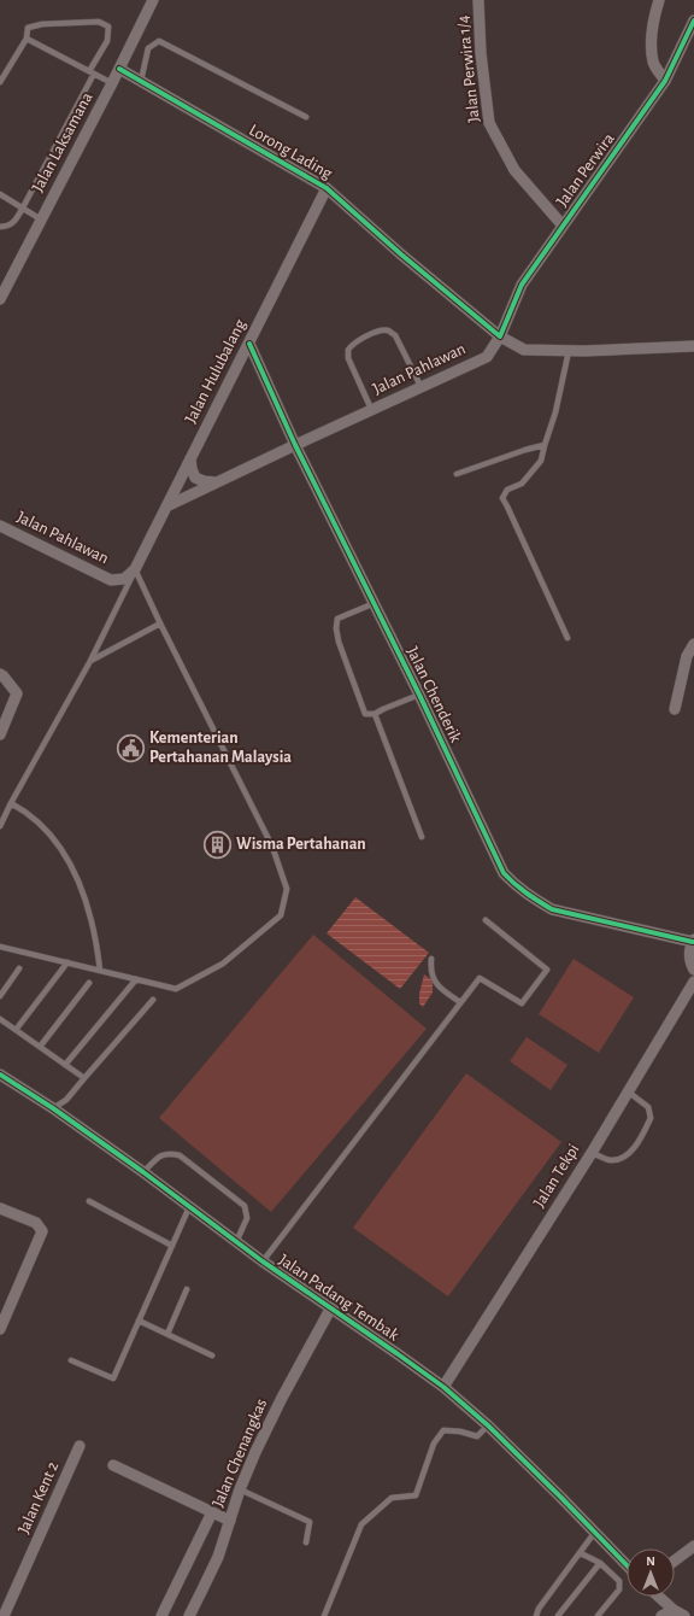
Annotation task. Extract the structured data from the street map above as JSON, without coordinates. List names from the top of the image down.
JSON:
{
  "streets": {
    "street": [
      "Jalan Perwira 1/4",
      "Jalan Laksamana",
      "Lorong Lading",
      "Jalan Perwira",
      "Jalan Pahlawan",
      "Jalan Hulubalang",
      "Jalan Chenderik",
      "Jalan Tekpi",
      "Jalan Padang Tembak",
      "Jalan Chenangkas",
      "Jalan Kent 2"
    ]
  },
  "crossings": [
    ["Jalan Perwira 1/4", "Jalan Perwira"],
    ["Jalan Laksamana", "Lorong Lading"],
    ["Lorong Lading", "Jalan Perwira"],
    ["Lorong Lading", "Jalan Pahlawan"],
    ["Lorong Lading", "Jalan Hulubalang"],
    ["Jalan Perwira", "Jalan Pahlawan"],
    ["Jalan Pahlawan", "Jalan Hulubalang"],
    ["Jalan Pahlawan", "Jalan Chenderik"],
    ["Jalan Hulubalang", "Jalan Chenderik"],
    ["Jalan Tekpi", "Jalan Padang Tembak"],
    ["Jalan Padang Tembak", "Jalan Chenangkas"]
  ],
  "places": {
    "public building": ["Kementerian Pertahanan Malaysia"],
    "building": ["Wisma Pertahanan"]
  },
  "north": "top"
}
